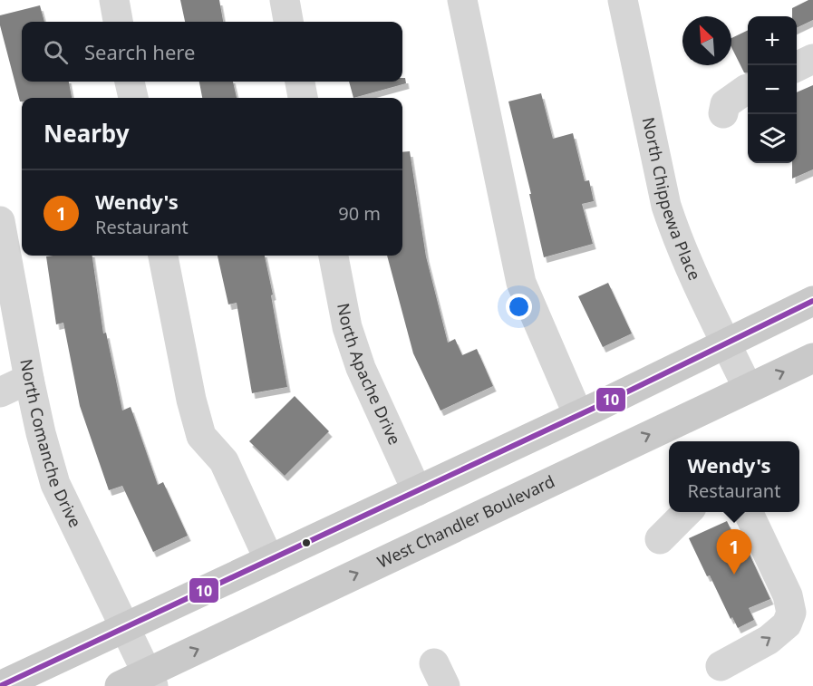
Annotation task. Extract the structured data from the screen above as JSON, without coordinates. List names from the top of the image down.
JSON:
{
  "streets": {
    "main road": ["West Chandler Boulevard"],
    "street": ["North Chippewa Place", "North Apache Drive", "North Comanche Drive"]
  },
  "crossings": [
    ["North Chippewa Place", "West Chandler Boulevard"],
    ["North Apache Drive", "West Chandler Boulevard"],
    ["North Comanche Drive", "West Chandler Boulevard"]
  ],
  "lines": ["transit line 10"],
  "north": "top left",
  "page": {
    "map_buttons": ["+", "−"],
    "search": "Search here",
    "heading": "Nearby",
    "list": [
      {
        "mark": "1",
        "name": "Wendy's",
        "note": "Restaurant",
        "value": "90 m"
      }
    ],
    "popup": ["Wendy's", "Restaurant"],
    "pins": "1"
  }
}
